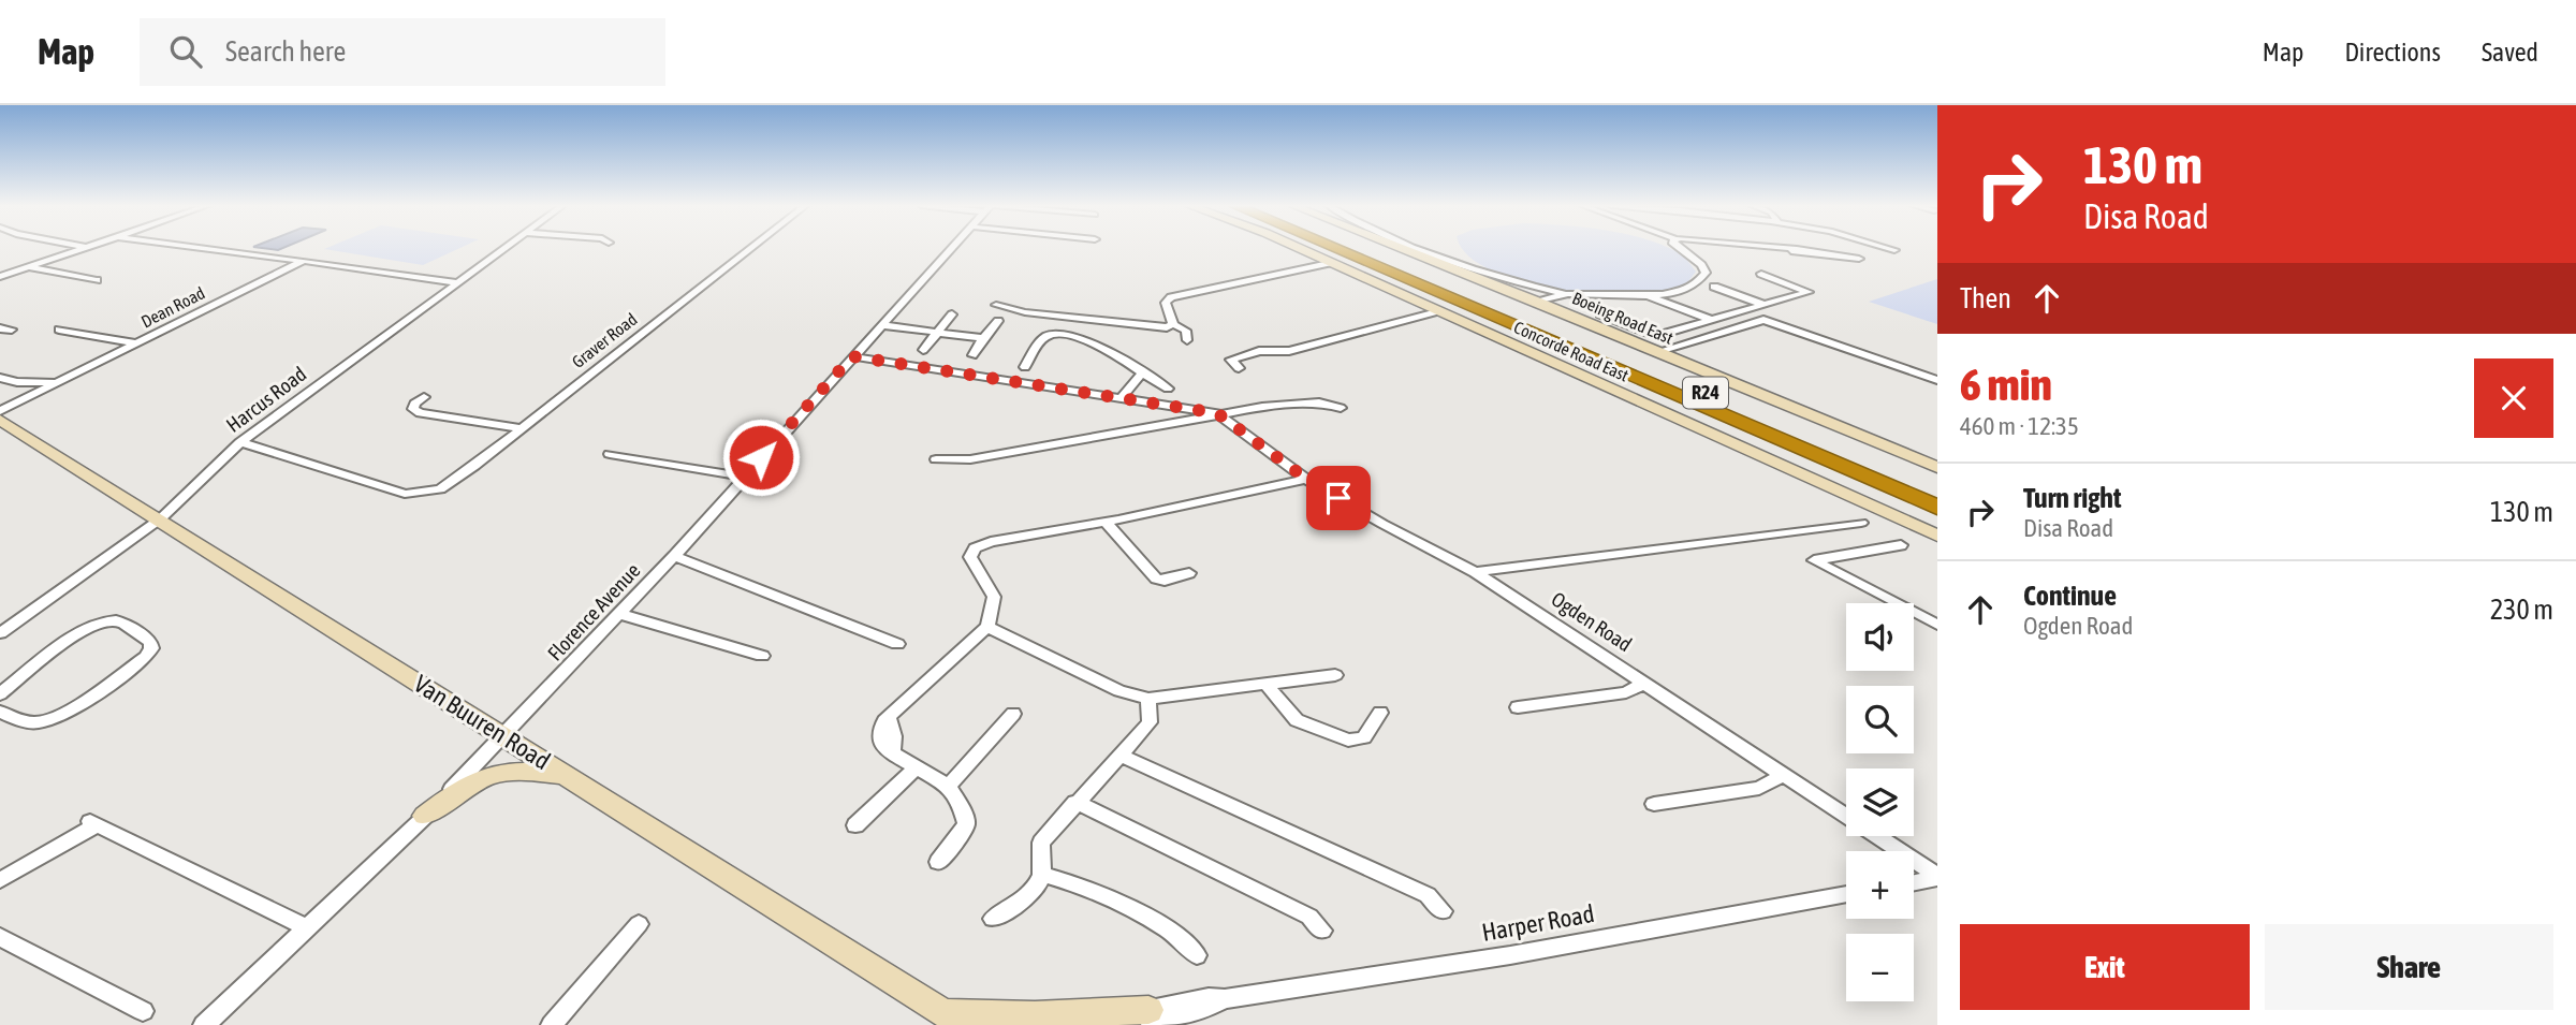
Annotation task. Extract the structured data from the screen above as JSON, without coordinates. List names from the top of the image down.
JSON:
{
  "streets": {
    "highway": ["R24"],
    "main road": ["Boeing Road East", "Concorde Road East", "Van Buuren Road"],
    "street": [
      "Dean Road",
      "Graver Road",
      "Harcus Road",
      "Florence Avenue",
      "Ogden Road",
      "Harper Road"
    ]
  },
  "crossings": [
    ["Harcus Road", "Van Buuren Road"],
    ["Florence Avenue", "Van Buuren Road"]
  ],
  "page": {
    "header": "Map",
    "search": "Search here",
    "nav": ["Map", "Directions", "Saved"],
    "turn": ["130 m", "Disa Road"],
    "then": "Then",
    "heading": ["6 min", "460 m · 12:35"],
    "list": [
      {
        "name": "Turn right",
        "note": "Disa Road",
        "value": "130 m"
      },
      {
        "name": "Continue",
        "note": "Ogden Road",
        "value": "230 m"
      }
    ],
    "map_buttons": ["+", "−"],
    "buttons": ["Exit", "Share"]
  }
}
